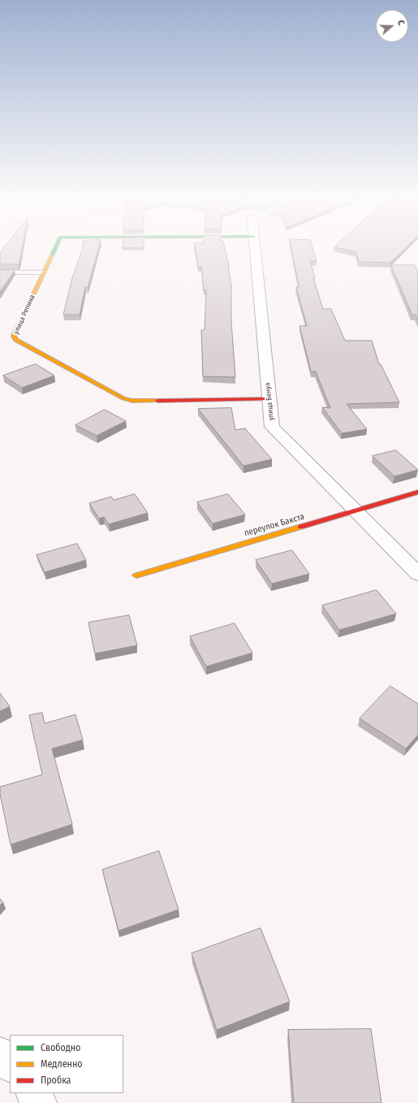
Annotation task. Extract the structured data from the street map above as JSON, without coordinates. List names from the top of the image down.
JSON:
{
  "streets": {
    "street": ["улица Репина", "улица Бенуа", "переулок Бакста"]
  },
  "crossings": [
    ["улица Репина", "улица Бенуа"],
    ["улица Бенуа", "переулок Бакста"]
  ],
  "legend": ["Свободно", "Медленно", "Пробка"],
  "north": "right"
}
